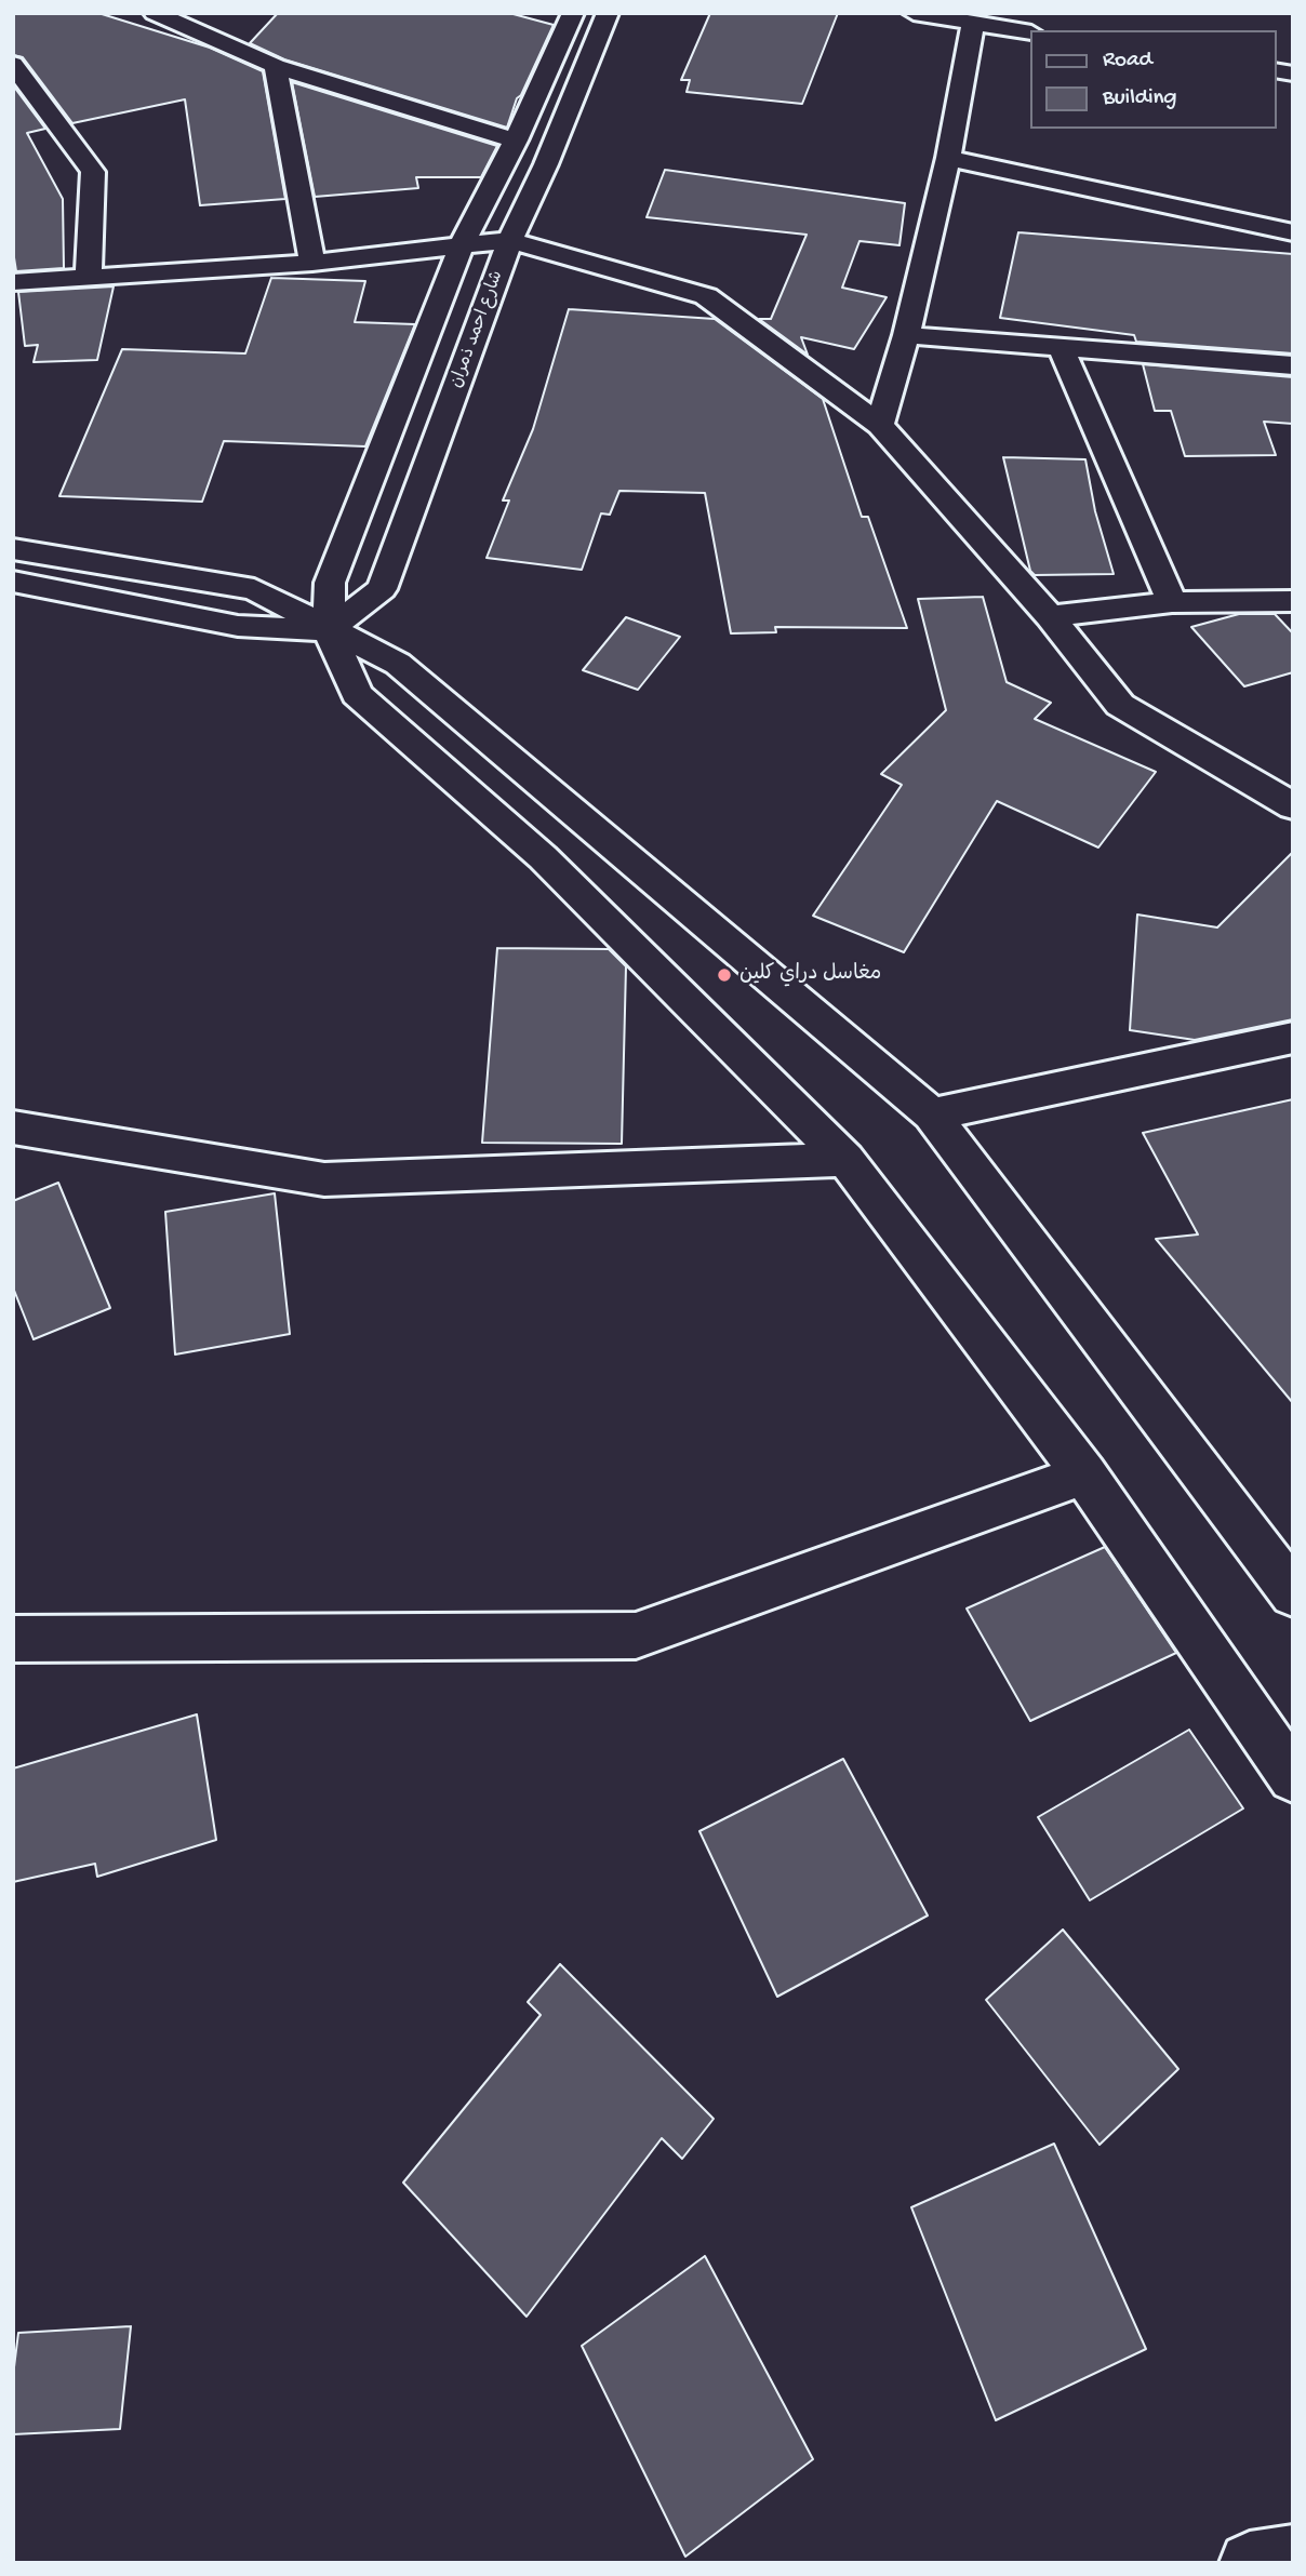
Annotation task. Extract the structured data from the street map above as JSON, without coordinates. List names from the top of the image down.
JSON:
{
  "streets": {
    "street": ["شارع احمد ذمران"]
  },
  "places": ["مغاسل دراي كلين"],
  "legend": ["Road", "Building"]
}
